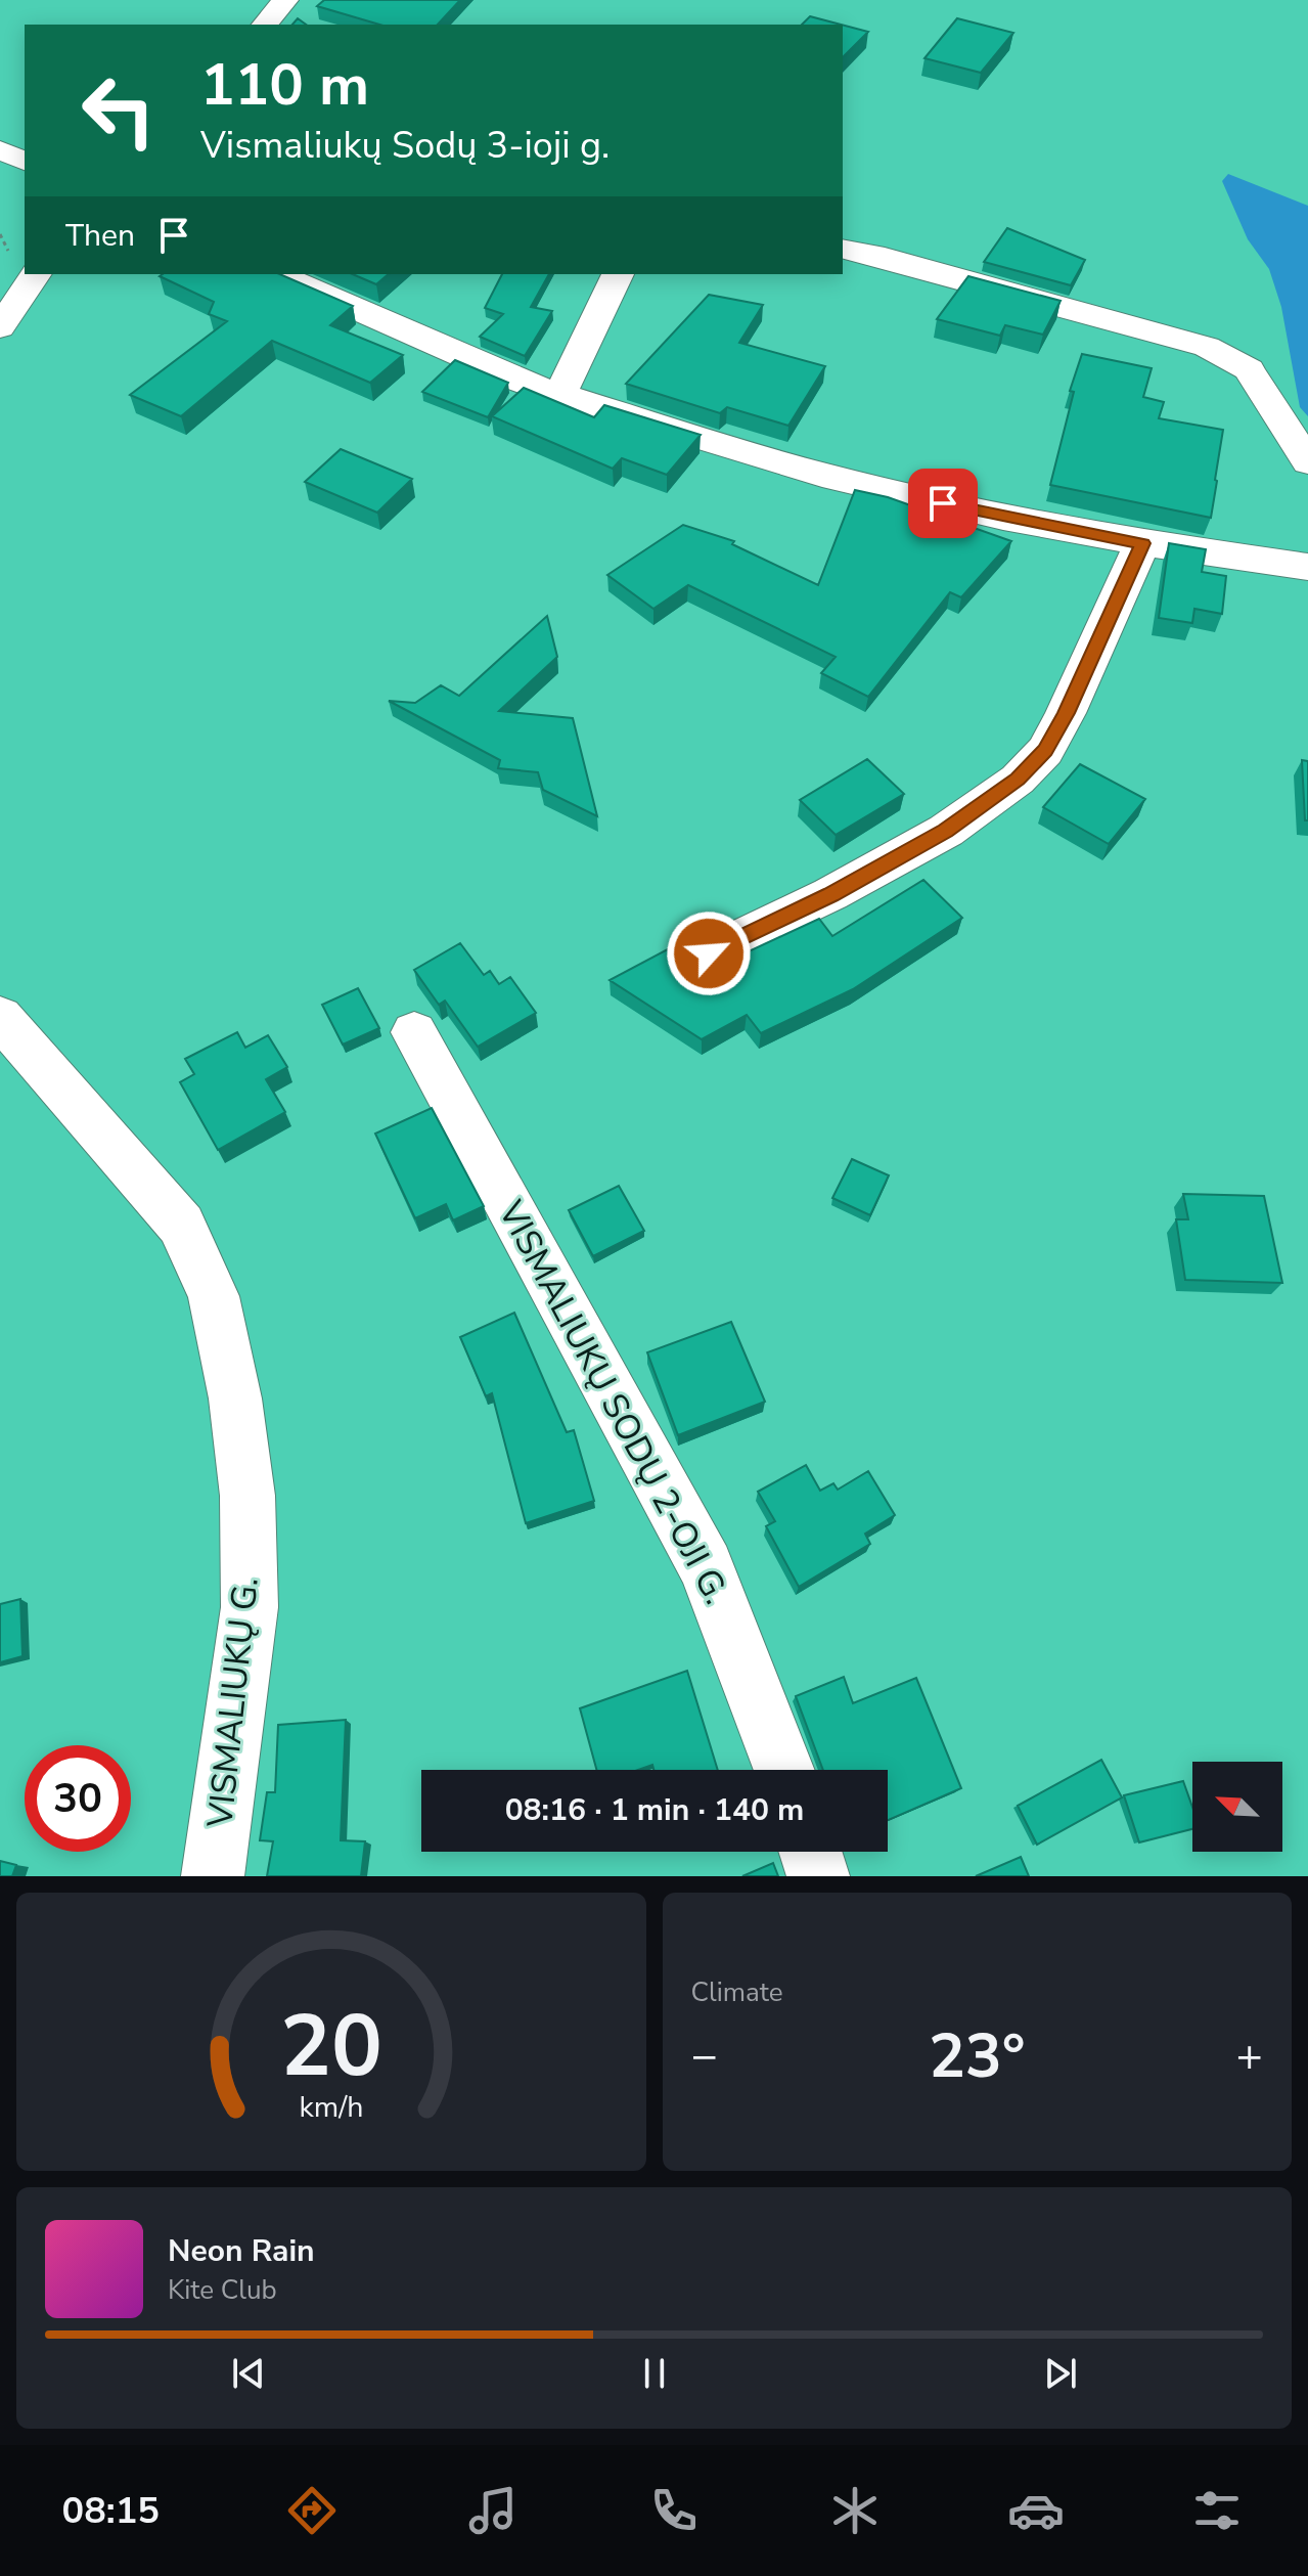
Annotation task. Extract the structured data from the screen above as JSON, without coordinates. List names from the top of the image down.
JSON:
{
  "streets": {
    "street": ["VISMALIUKŲ SODŲ 2-OJI G.", "VISMALIUKŲ G."]
  },
  "north": "top left",
  "page": {
    "turn": ["110 m", "Vismaliukų Sodų 3-ioji g."],
    "then": "Then",
    "limit": "30",
    "trip": "08:16 · 1 min · 140 m",
    "tile": "Climate",
    "heat": ["−", "23°", "+"],
    "song": ["Neon Rain", "Kite Club"],
    "tabs": "08:15",
    "gauge": ["20", "km/h"]
  }
}
